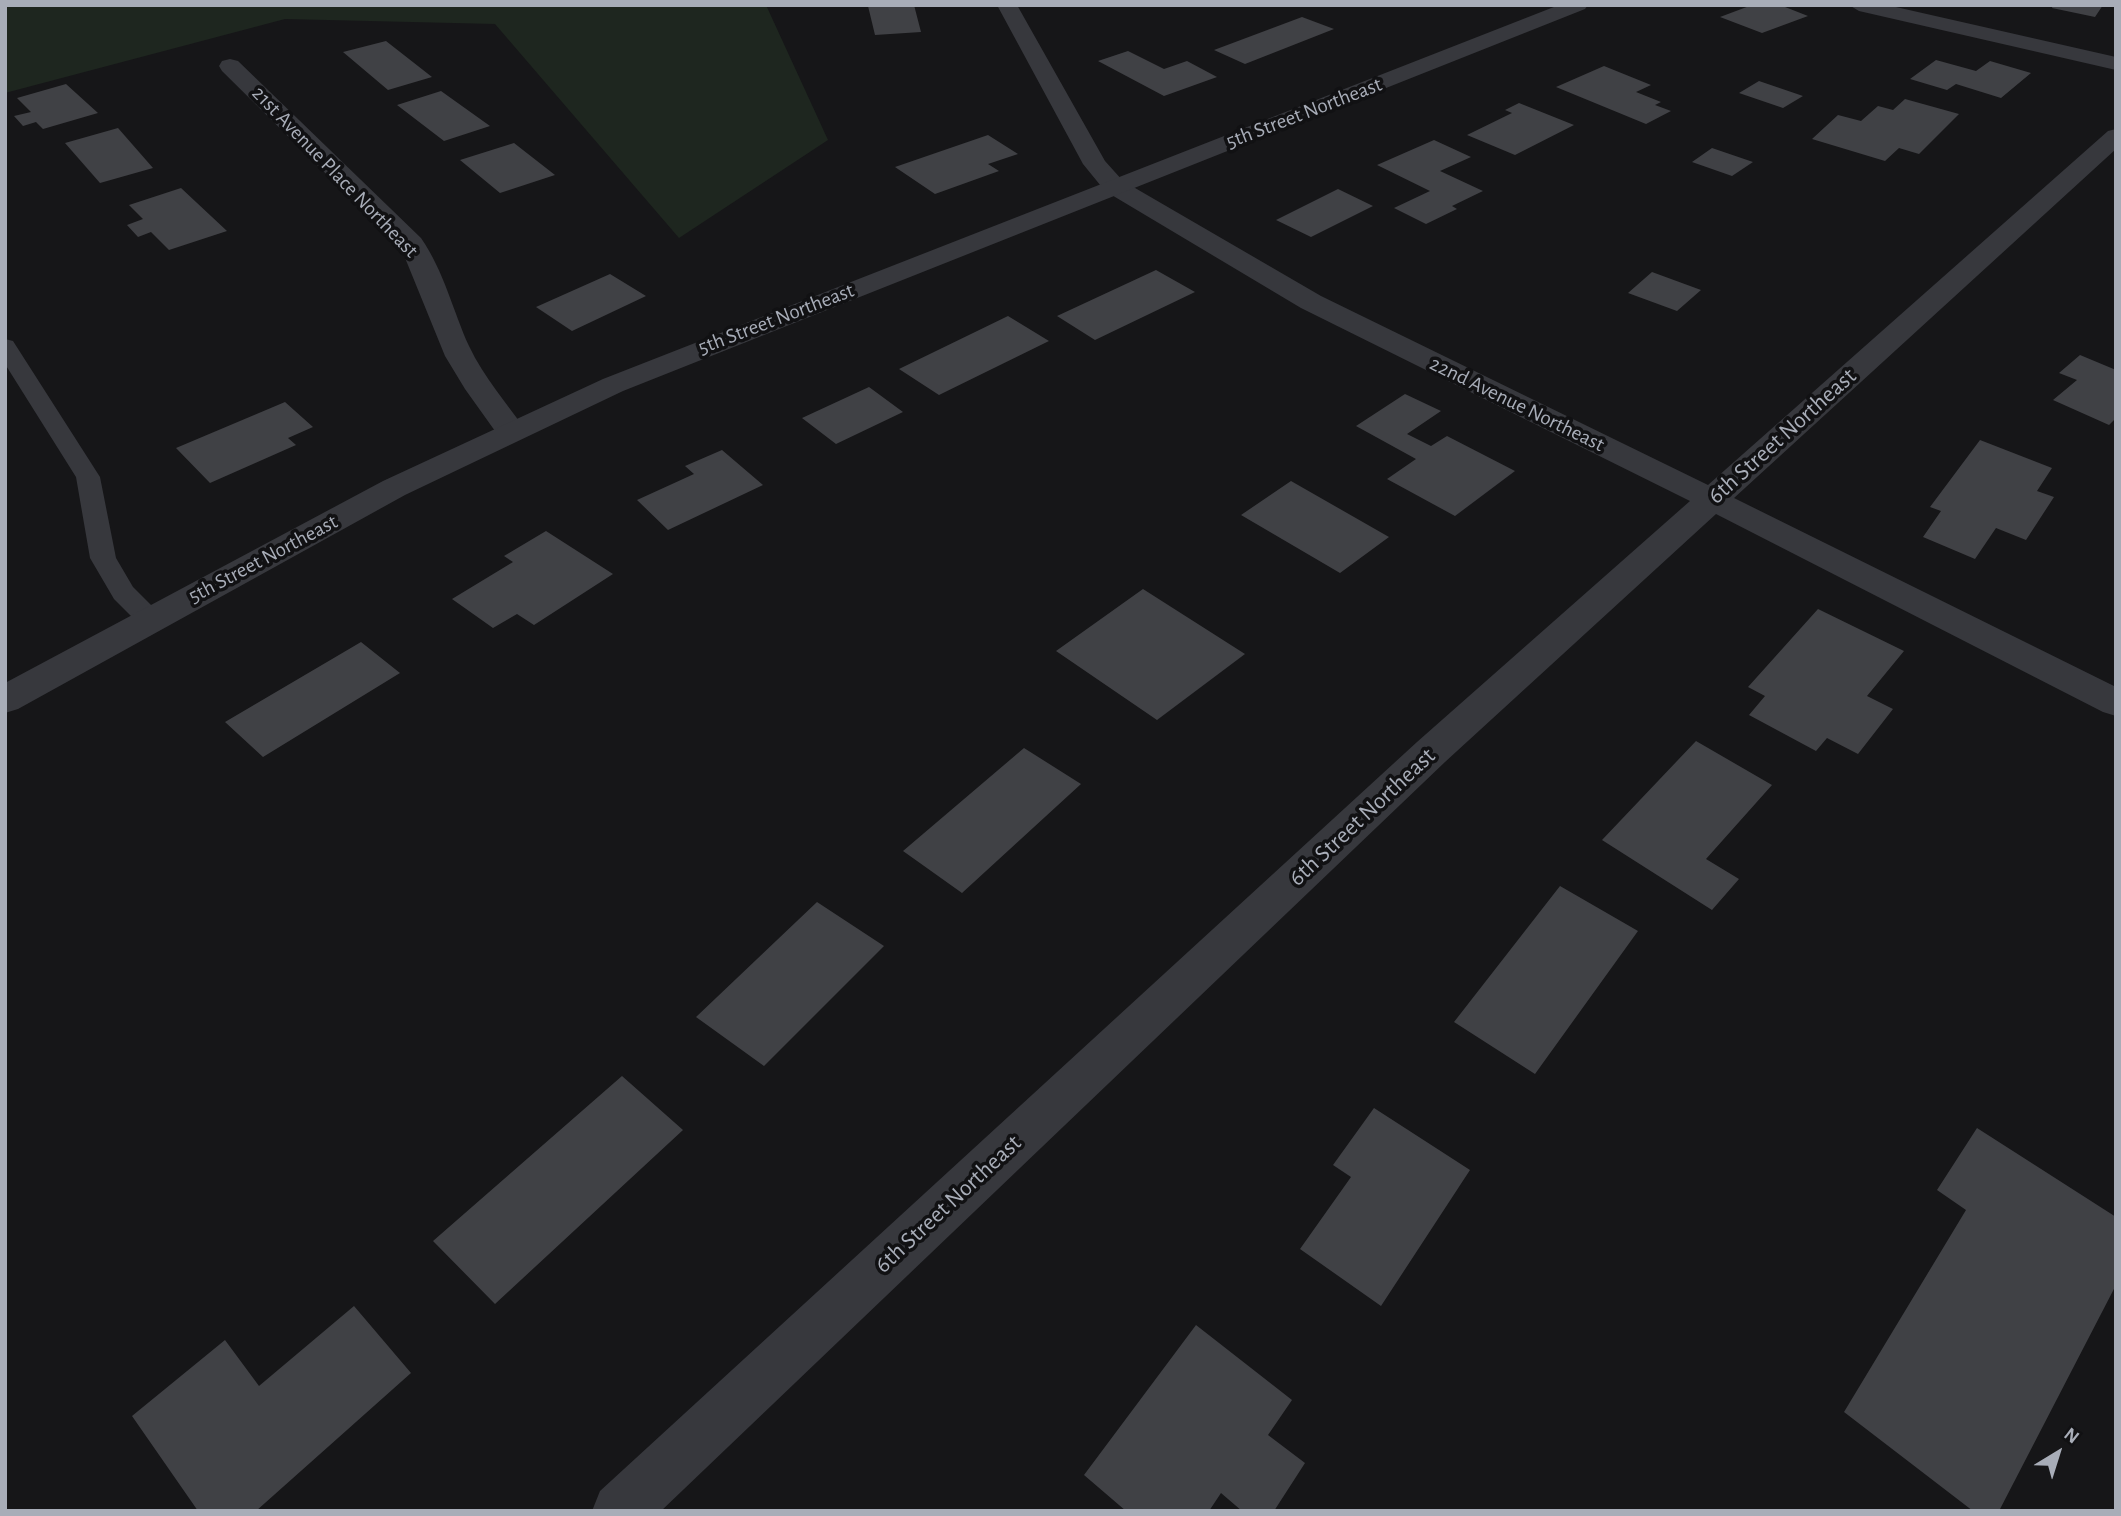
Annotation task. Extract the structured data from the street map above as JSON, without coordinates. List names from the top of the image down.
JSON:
{
  "streets": {
    "street": [
      "5th Street Northeast",
      "21st Avenue Place Northeast",
      "22nd Avenue Northeast",
      "6th Street Northeast"
    ]
  },
  "crossings": [
    ["5th Street Northeast", "21st Avenue Place Northeast"],
    ["5th Street Northeast", "22nd Avenue Northeast"],
    ["22nd Avenue Northeast", "6th Street Northeast"]
  ],
  "north": "top right"
}
